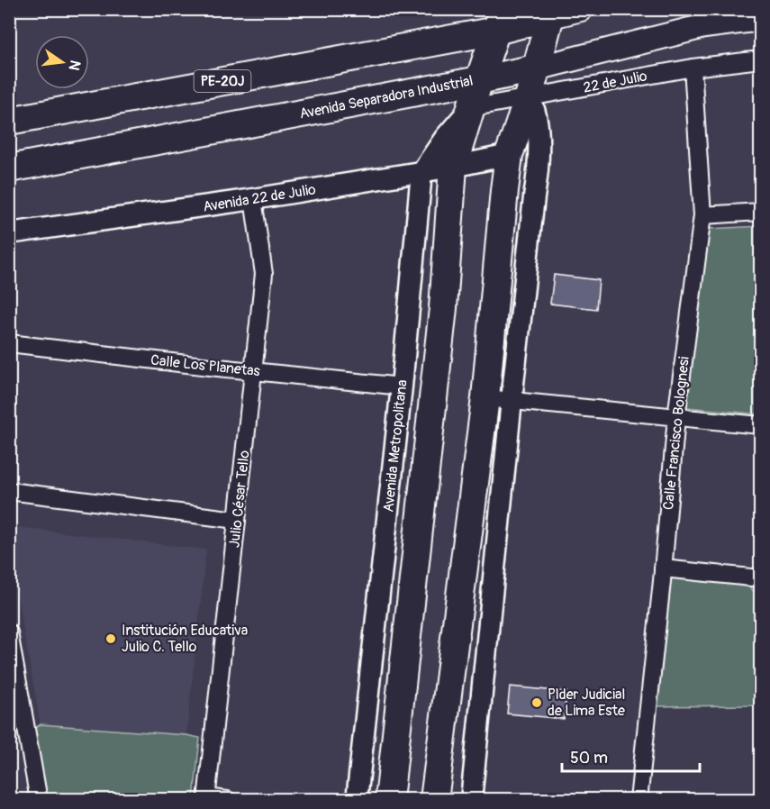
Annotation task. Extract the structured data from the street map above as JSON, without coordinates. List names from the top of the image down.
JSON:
{
  "streets": {
    "main road": ["PE-20J", "Avenida Separadora Industrial", "Avenida Metropolitana"],
    "street": [
      "22 de Julio",
      "Avenida 22 de Julio",
      "Calle Los Planetas",
      "Calle Francisco Bolognesi",
      "Julio César Tello"
    ]
  },
  "crossings": [
    ["PE-20J", "Avenida Metropolitana"],
    ["22 de Julio", "Calle Francisco Bolognesi"],
    ["22 de Julio", "Avenida Metropolitana"],
    ["Avenida Separadora Industrial", "Avenida Metropolitana"],
    ["Avenida 22 de Julio", "Avenida Metropolitana"],
    ["Avenida 22 de Julio", "Julio César Tello"],
    ["Calle Los Planetas", "Avenida Metropolitana"],
    ["Calle Los Planetas", "Julio César Tello"]
  ],
  "places": ["Institución Educativa Julio C. Tello", "Plder Judicial de Lima Este"],
  "scale_bar": "50 m",
  "north": "right"
}
